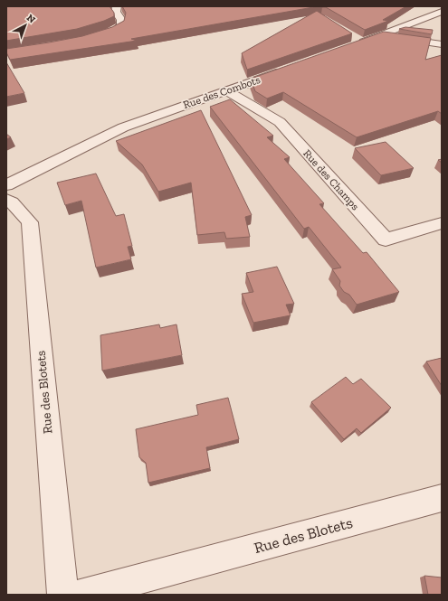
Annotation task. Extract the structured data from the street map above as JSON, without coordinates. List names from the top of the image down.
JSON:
{
  "streets": {
    "street": ["Rue des Combots", "Rue des Champs", "Rue des Blotets"]
  },
  "crossings": [
    ["Rue des Combots", "Rue des Champs"]
  ],
  "north": "top right"
}
